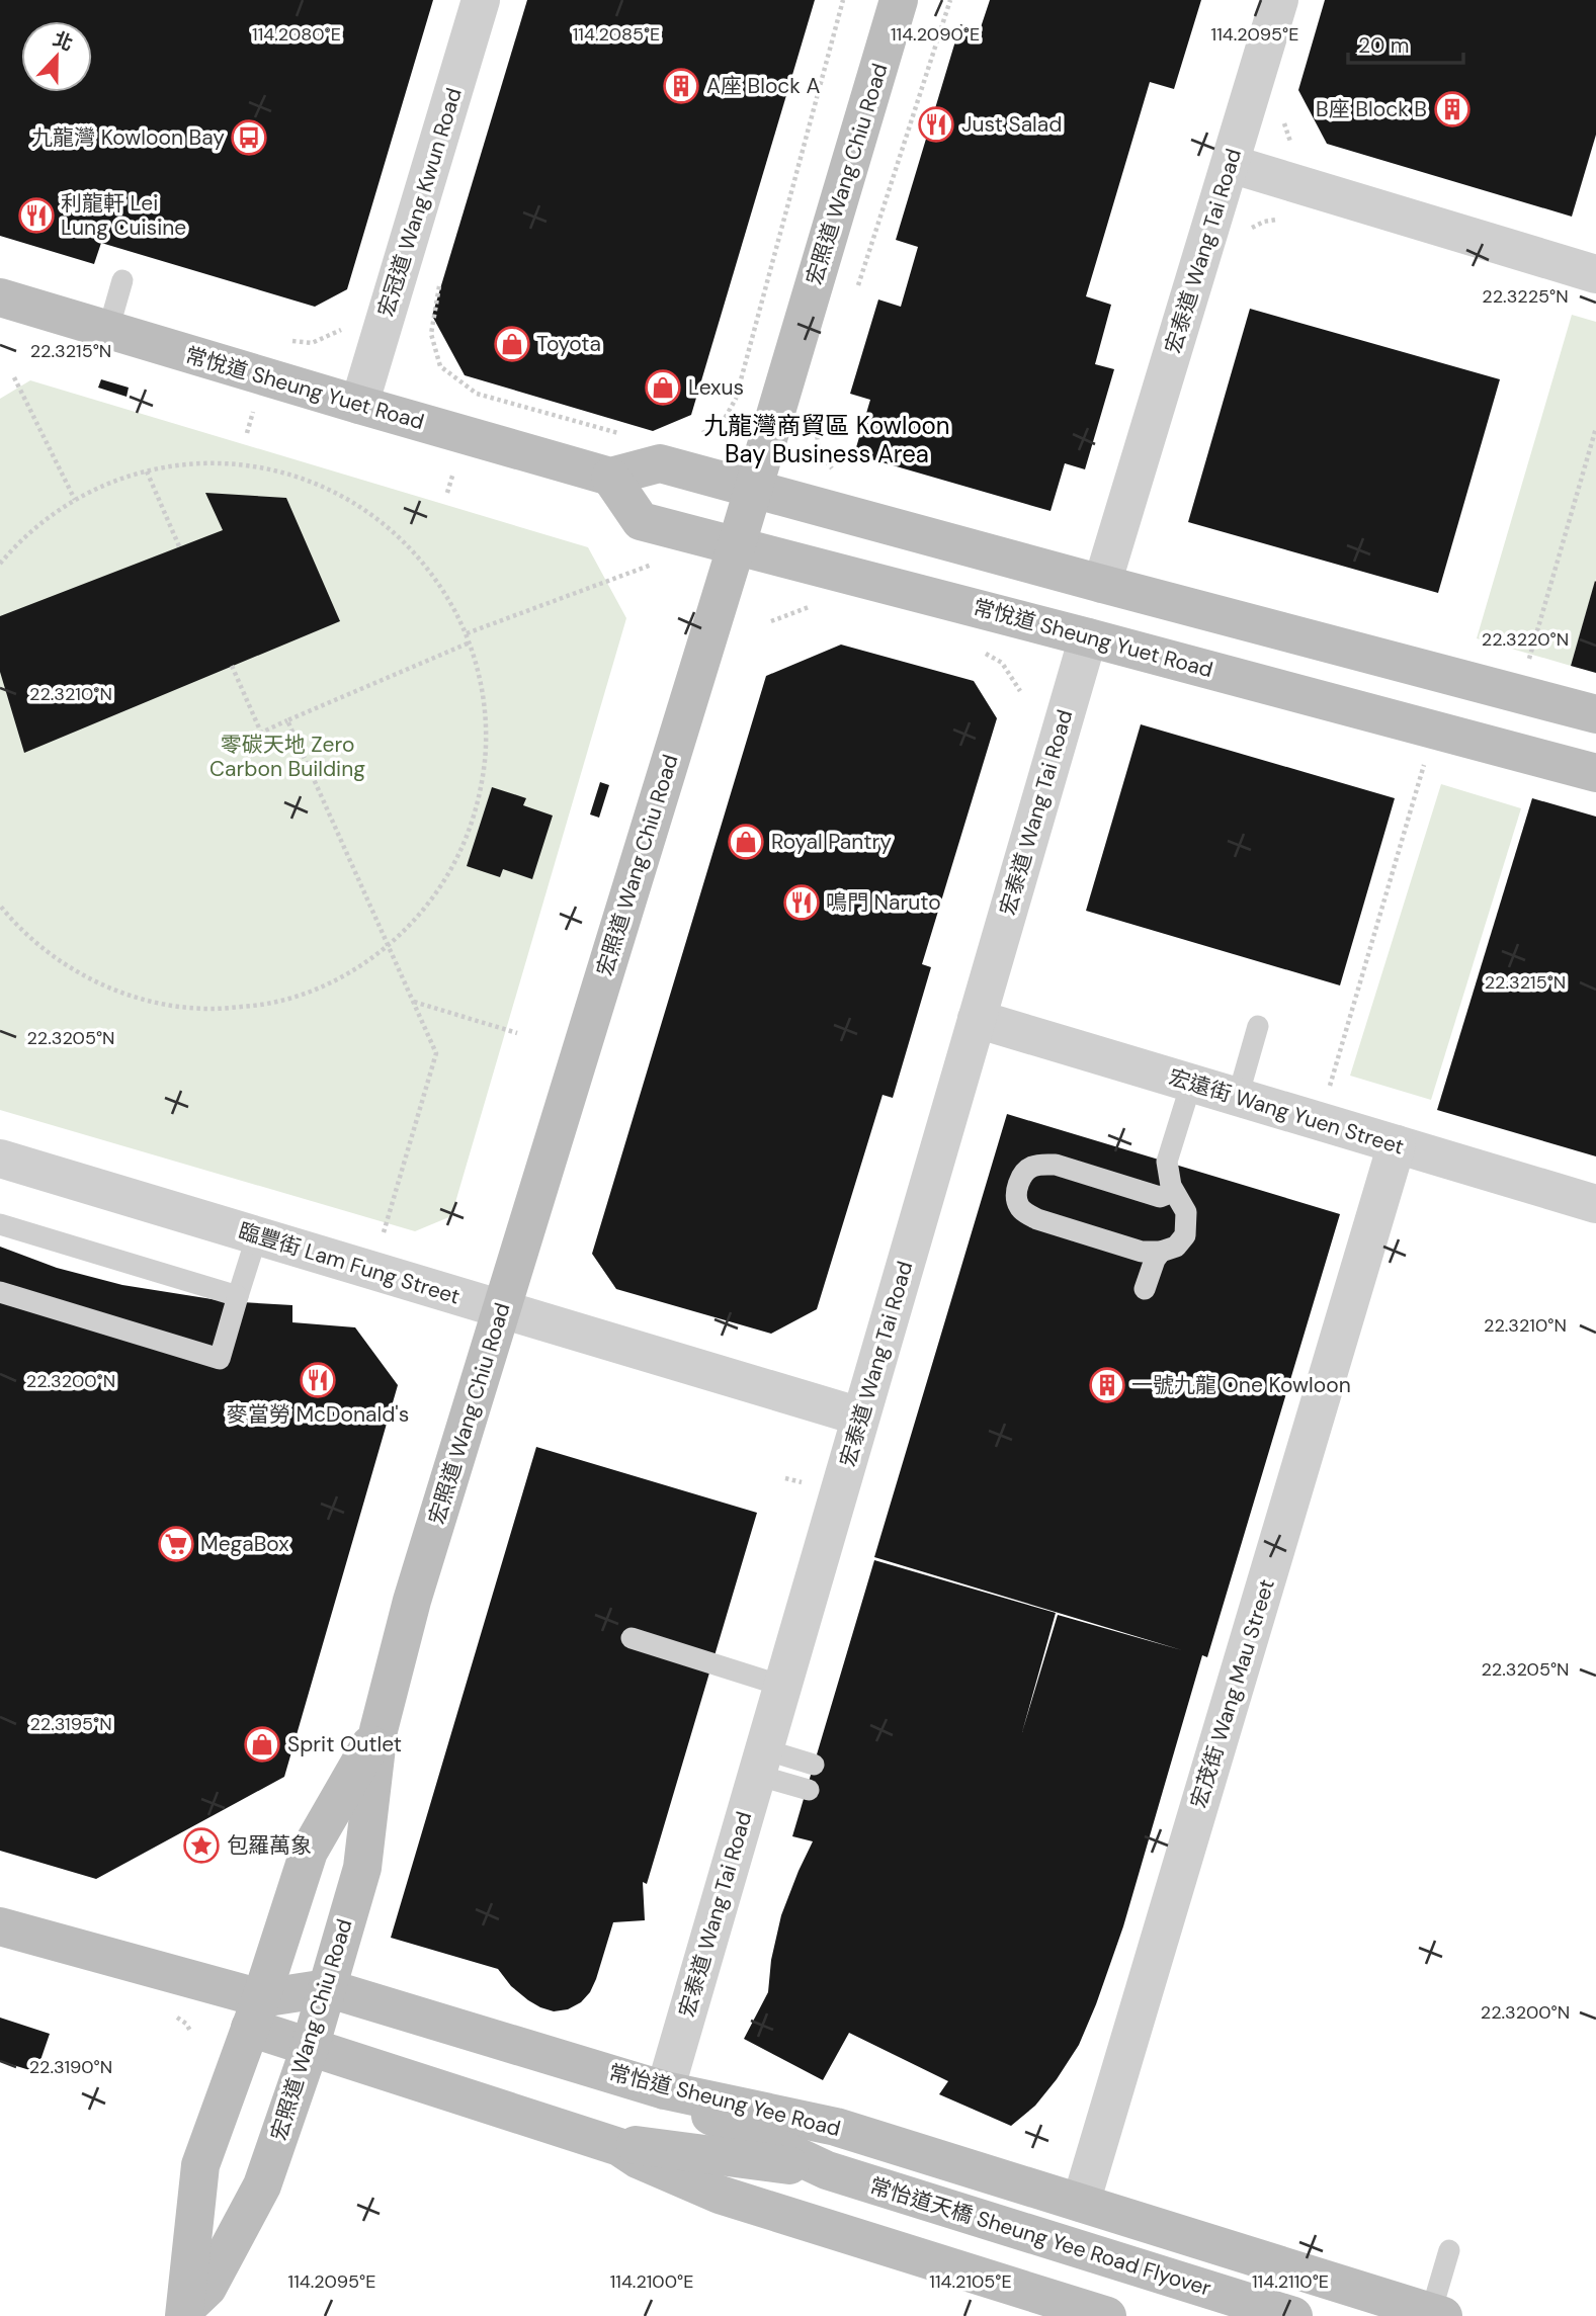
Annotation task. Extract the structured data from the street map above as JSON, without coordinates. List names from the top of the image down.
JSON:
{
  "streets": {
    "main road": [
      "宏照道 Wang Chiu Road",
      "常悅道 Sheung Yuet Road",
      "常怡道 Sheung Yee Road",
      "常怡道天橋 Sheung Yee Road Flyover"
    ],
    "street": [
      "宏冠道 Wang Kwun Road",
      "宏泰道 Wang Tai Road",
      "宏遠街 Wang Yuen Street",
      "臨豐街 Lam Fung Street",
      "宏茂街 Wang Mau Street"
    ]
  },
  "crossings": [
    ["宏照道 Wang Chiu Road", "常悅道 Sheung Yuet Road"],
    ["宏照道 Wang Chiu Road", "臨豐街 Lam Fung Street"],
    ["宏照道 Wang Chiu Road", "常怡道 Sheung Yee Road"],
    ["宏冠道 Wang Kwun Road", "常悅道 Sheung Yuet Road"],
    ["宏泰道 Wang Tai Road", "常悅道 Sheung Yuet Road"],
    ["宏泰道 Wang Tai Road", "宏遠街 Wang Yuen Street"],
    ["宏泰道 Wang Tai Road", "臨豐街 Lam Fung Street"],
    ["宏泰道 Wang Tai Road", "常怡道 Sheung Yee Road"],
    ["宏泰道 Wang Tai Road", "常怡道天橋 Sheung Yee Road Flyover"],
    ["宏遠街 Wang Yuen Street", "宏茂街 Wang Mau Street"],
    ["宏茂街 Wang Mau Street", "常怡道 Sheung Yee Road"],
    ["常怡道 Sheung Yee Road", "常怡道天橋 Sheung Yee Road Flyover"]
  ],
  "districts": ["九龍灣商貿區 Kowloon Bay Business Area"],
  "parks": ["零碳天地 Zero Carbon Building"],
  "places": {
    "building": ["A座 Block A", "B座 Block B", "一號九龍 One Kowloon"],
    "restaurant": [
      "Just Salad",
      "利龍軒 Lei Lung Cuisine",
      "鳴門 Naruto",
      "麥當勞 McDonald's"
    ],
    "bus stop": ["九龍灣 Kowloon Bay"],
    "shop": [
      "Toyota",
      "Lexus",
      "Royal Pantry",
      "Sprit Outlet"
    ],
    "supermarket": ["MegaBox"],
    "place": ["包羅萬象"]
  },
  "scale_bar": "20 m",
  "north": "top",
  "coordinates": [
    "114.2080°E",
    "114.2085°E",
    "114.2090°E",
    "114.2095°E",
    "22.3225°N",
    "22.3215°N",
    "22.3220°N",
    "22.3210°N",
    "22.3205°N",
    "22.3200°N",
    "22.3195°N",
    "22.3190°N",
    "114.2100°E",
    "114.2105°E",
    "114.2110°E"
  ]
}
